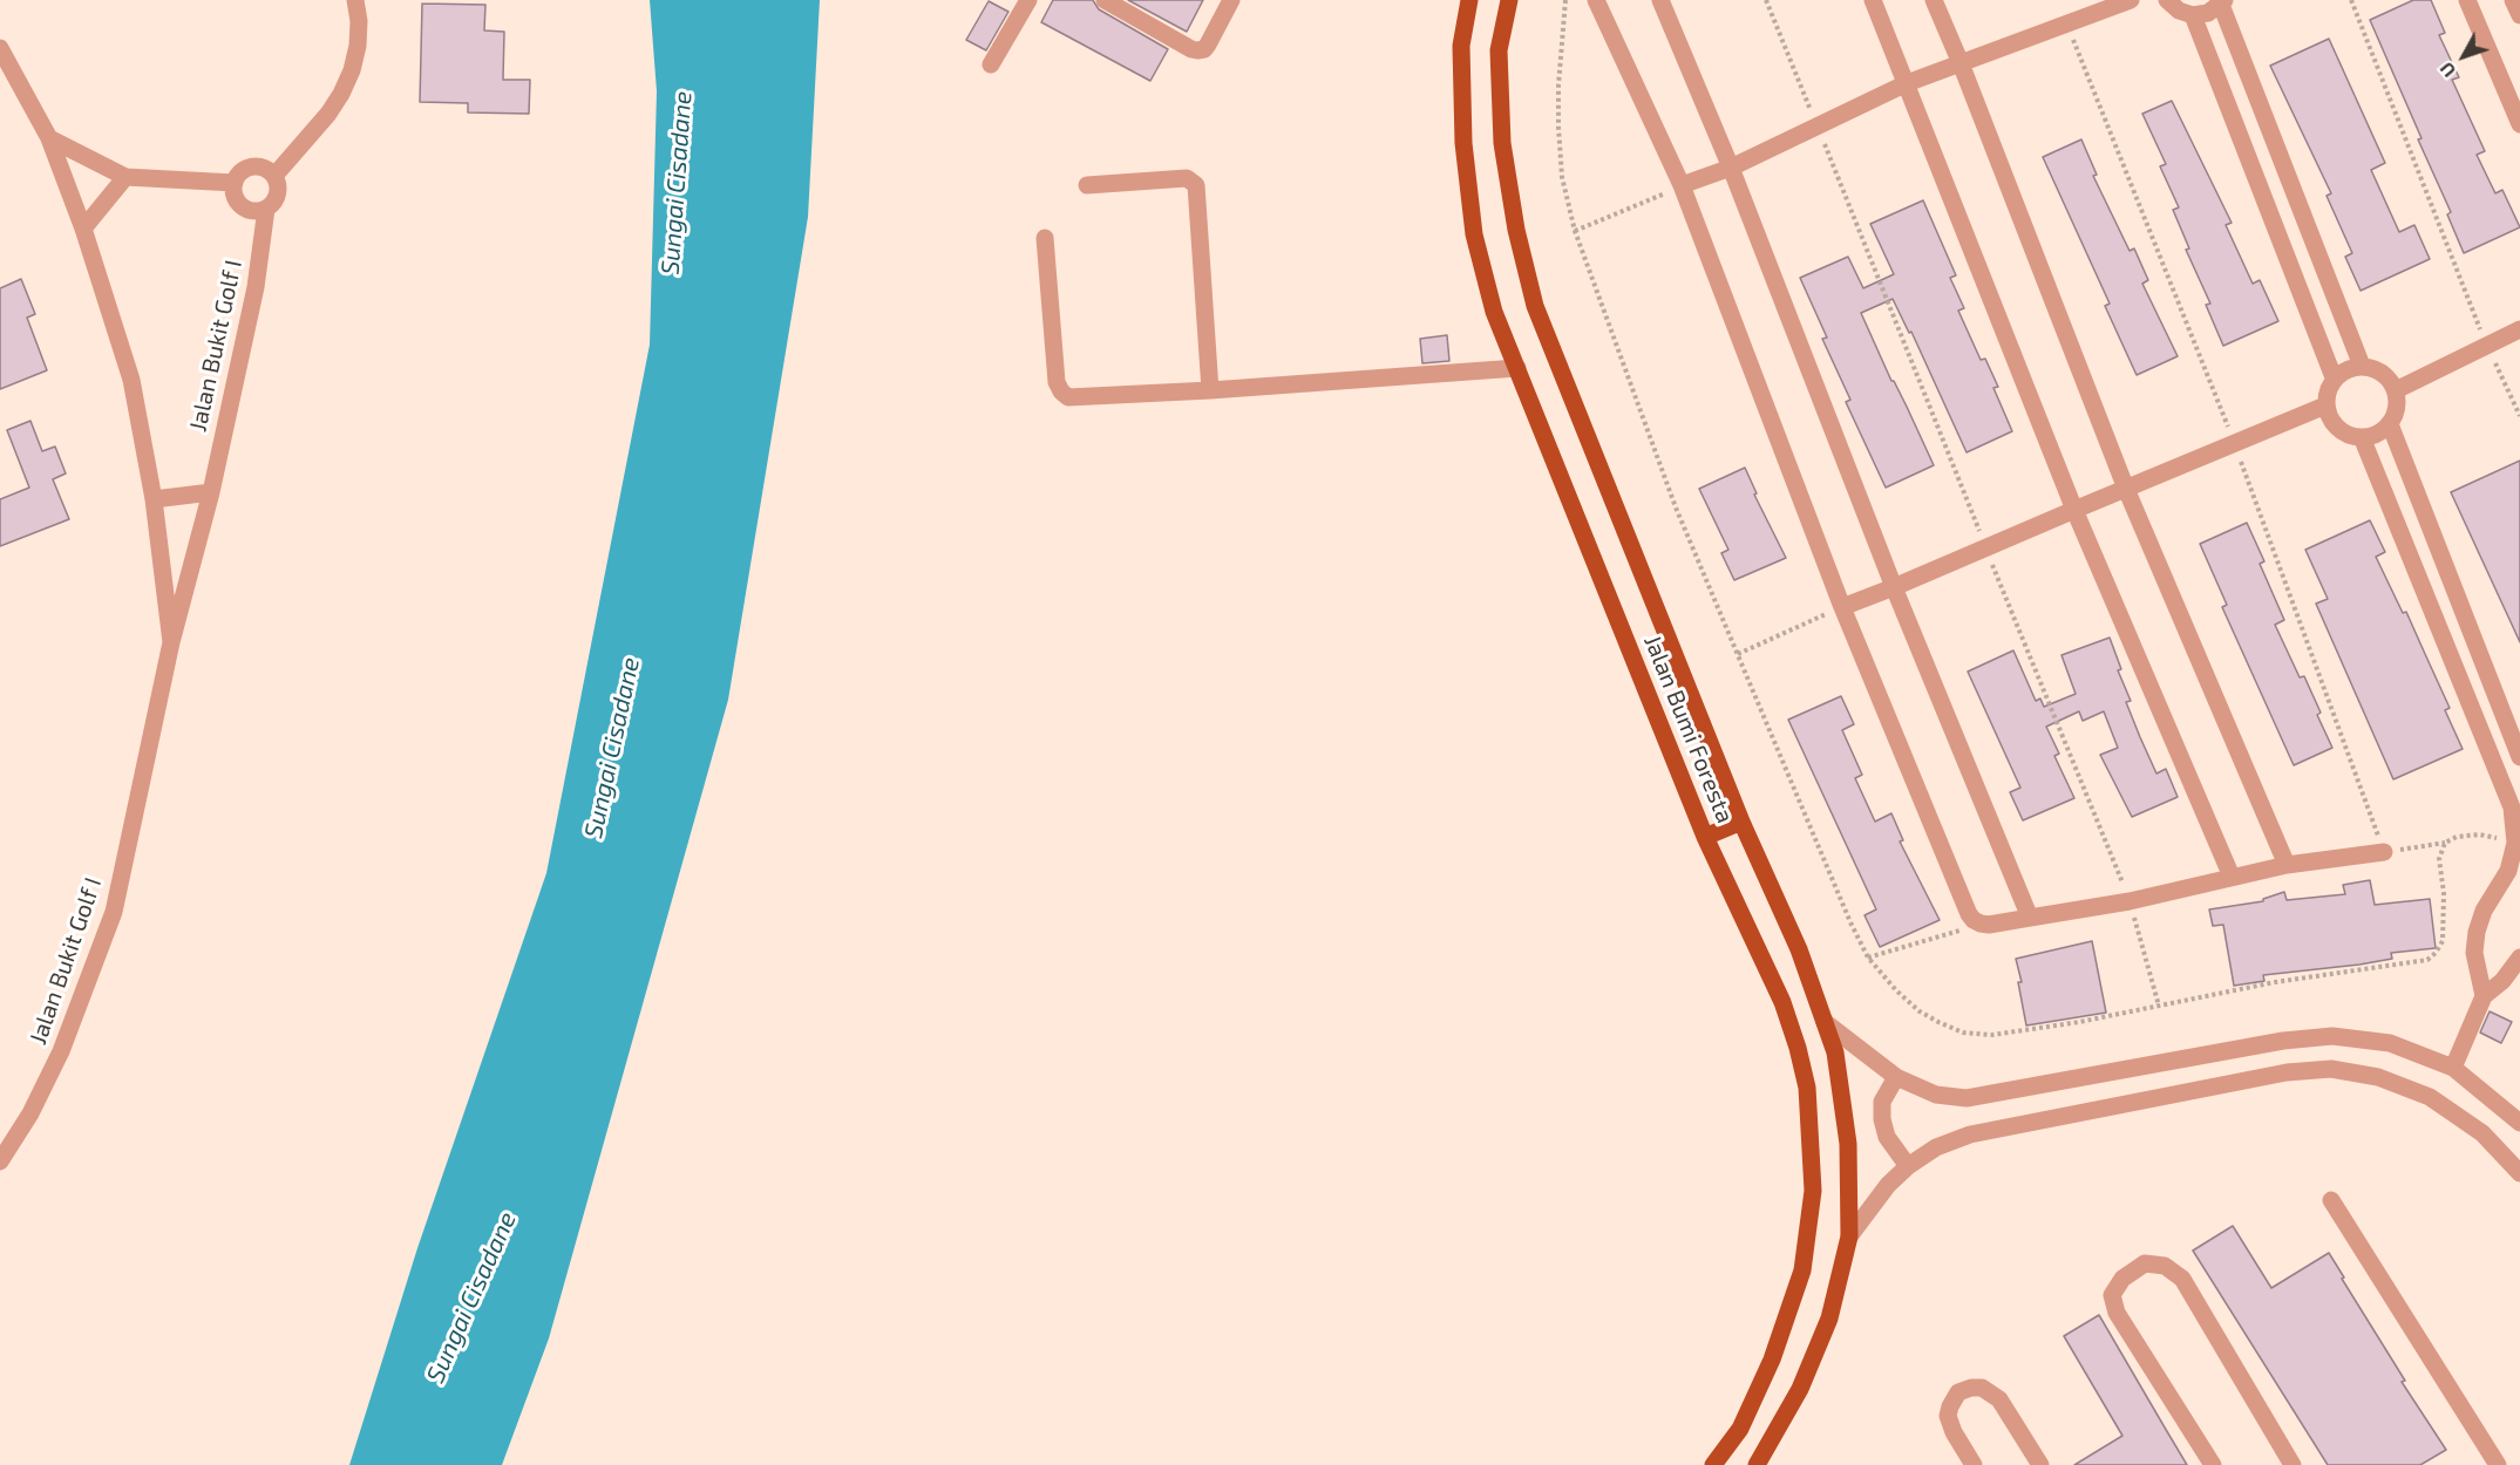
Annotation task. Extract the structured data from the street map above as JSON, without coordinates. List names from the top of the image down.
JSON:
{
  "streets": {
    "main road": ["Jalan Bumi Foresta"],
    "street": ["Jalan Bukit Golf I"]
  },
  "water": ["Sungai Cisadane"],
  "north": "bottom left"
}
